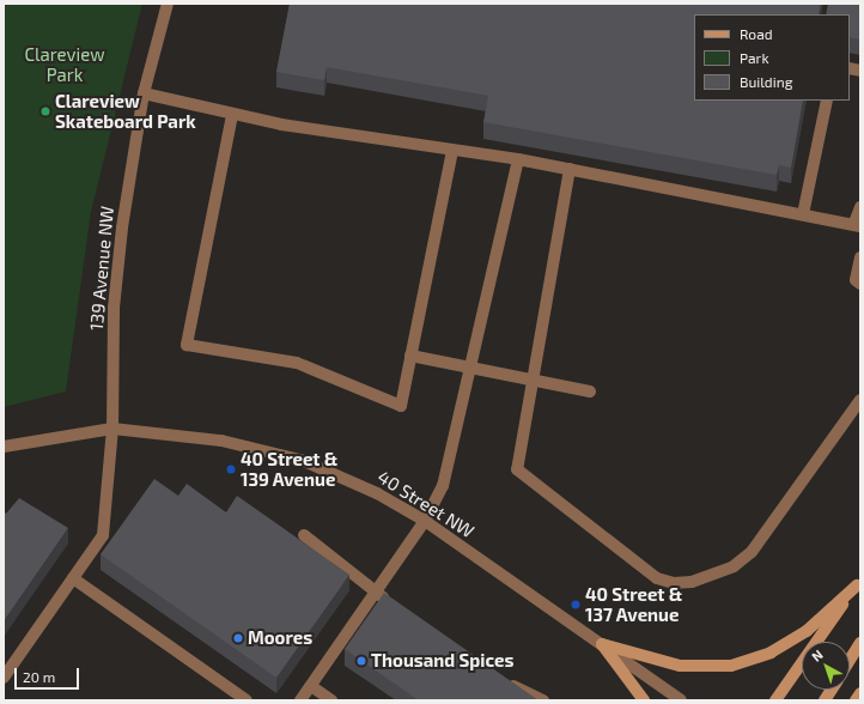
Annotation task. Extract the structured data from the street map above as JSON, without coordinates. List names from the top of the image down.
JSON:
{
  "streets": {
    "street": ["139 Avenue NW", "40 Street NW"]
  },
  "crossings": [
    ["139 Avenue NW", "40 Street NW"]
  ],
  "parks": ["Clareview Park"],
  "places": [
    "Clareview Skateboard Park",
    "40 Street & 139 Avenue",
    "40 Street & 137 Avenue",
    "Moores",
    "Thousand Spices"
  ],
  "legend": ["Road", "Park", "Building"],
  "scale_bar": "20 m",
  "north": "top left"
}
